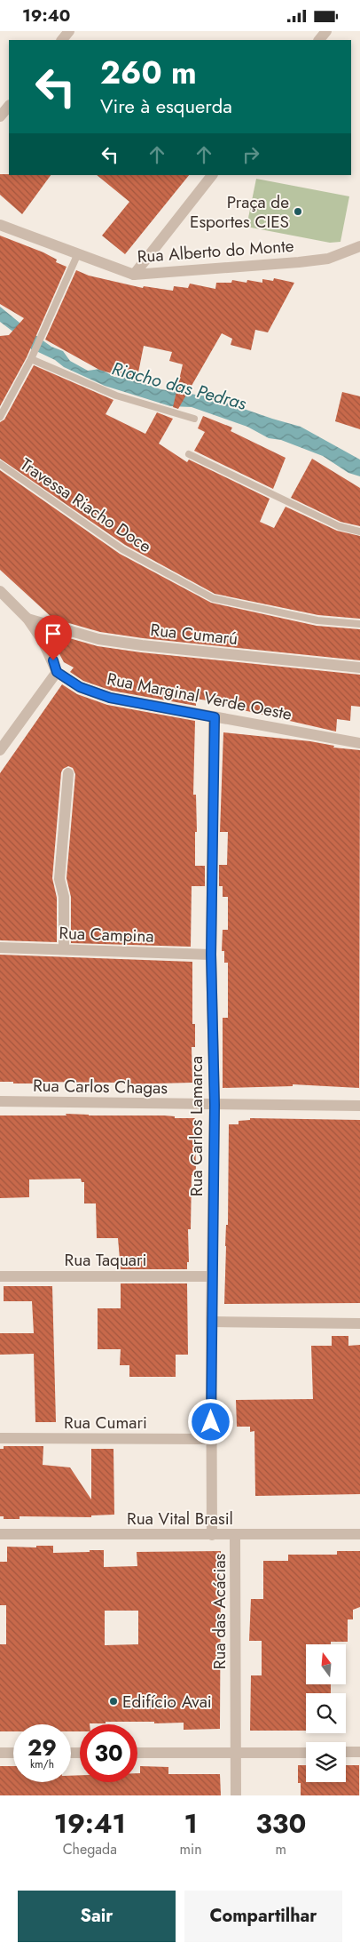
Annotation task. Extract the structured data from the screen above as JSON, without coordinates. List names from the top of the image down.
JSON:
{
  "streets": {
    "street": [
      "Rua Alberto do Monte",
      "Rua Cumarú",
      "Rua Marginal Verde Oeste",
      "Rua Campina",
      "Rua Carlos Chagas",
      "Rua Carlos Lamarca",
      "Rua Taquari",
      "Rua Cumari",
      "Rua Vital Brasil",
      "Rua das Acácias"
    ],
    "lane": ["Travessa Riacho Doce"]
  },
  "crossings": [
    ["Rua Marginal Verde Oeste", "Rua Carlos Lamarca"],
    ["Rua Campina", "Rua Carlos Lamarca"],
    ["Rua Carlos Chagas", "Rua Carlos Lamarca"],
    ["Rua Carlos Lamarca", "Rua Taquari"],
    ["Rua Carlos Lamarca", "Rua Cumari"],
    ["Rua Carlos Lamarca", "Rua Vital Brasil"],
    ["Rua Vital Brasil", "Rua das Acácias"]
  ],
  "water": ["Riacho das Pedras"],
  "places": ["Praça de Esportes CIES", "Edifício Avai"],
  "north": "top",
  "page": {
    "status": "19:40",
    "turn": ["260 m", "Vire à esquerda"],
    "speed": "29 km/h",
    "limit": "30",
    "eta": [
      "19:41",
      "Chegada",
      "1",
      "min",
      "330",
      "m"
    ],
    "buttons": ["Sair", "Compartilhar"]
  }
}
